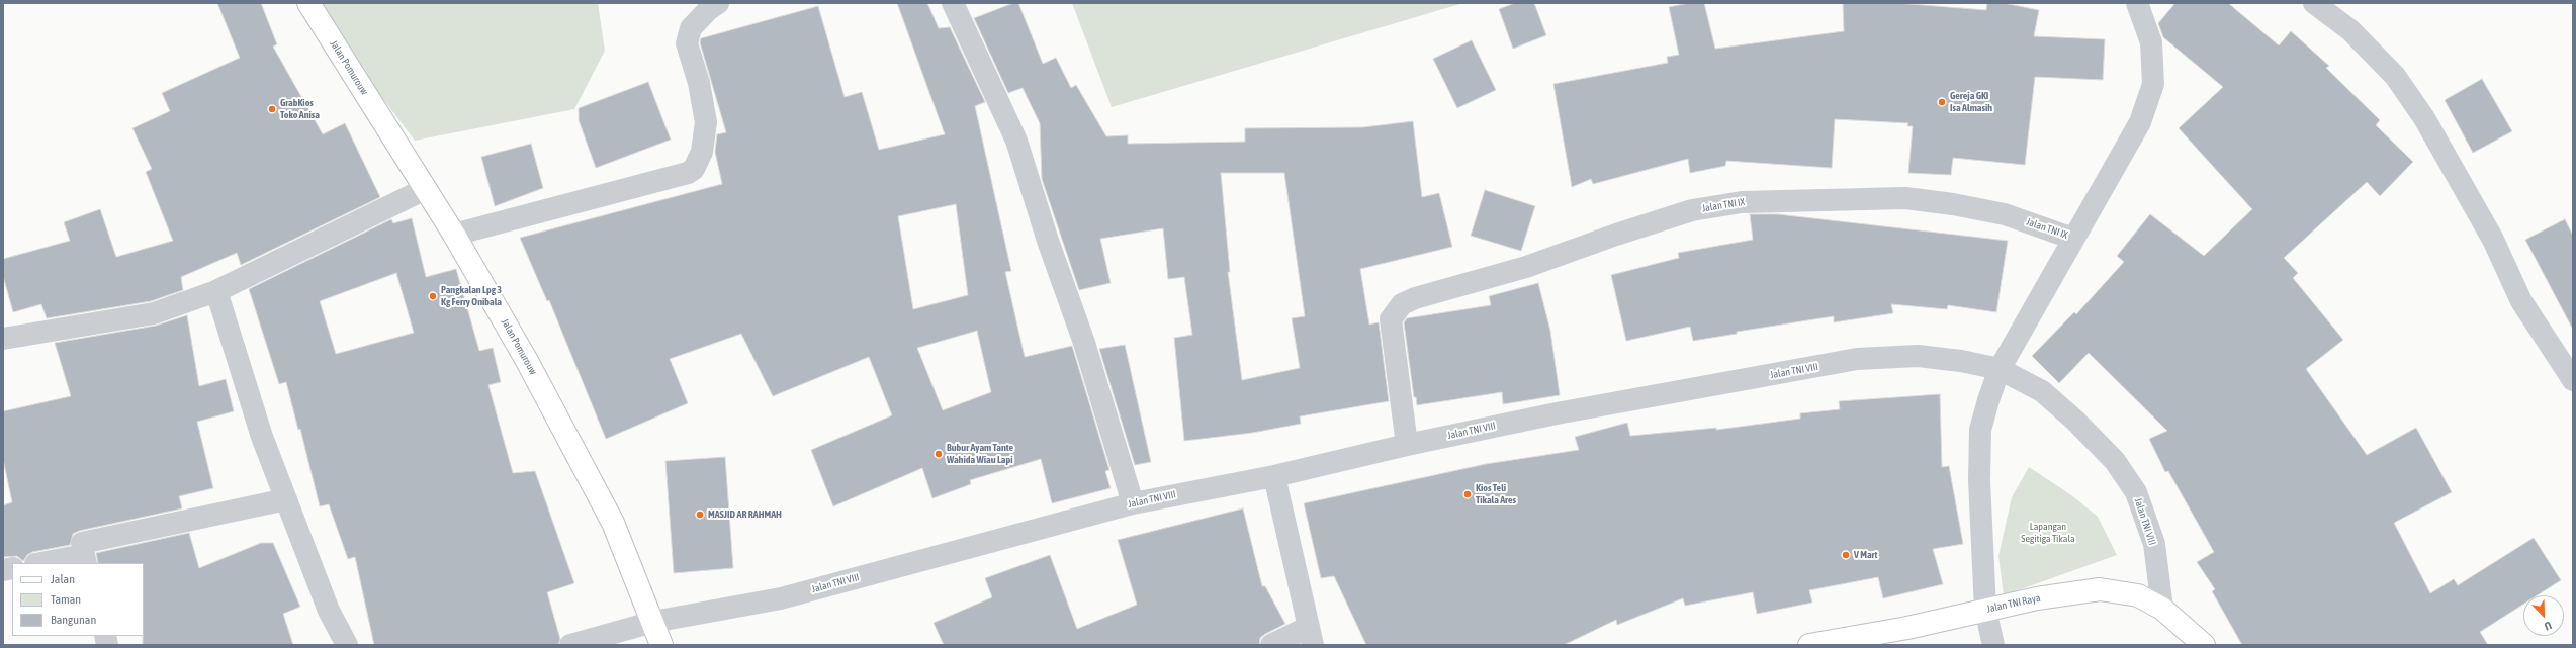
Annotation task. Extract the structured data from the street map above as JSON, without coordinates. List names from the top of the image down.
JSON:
{
  "streets": {
    "main road": ["Jalan Pomurouw", "Jalan TNI Raya"],
    "street": ["Jalan TNI IX", "Jalan TNI VIII"]
  },
  "crossings": [
    ["Jalan Pomurouw", "Jalan TNI VIII"],
    ["Jalan TNI IX", "Jalan TNI VIII"],
    ["Jalan TNI VIII", "Jalan TNI Raya"]
  ],
  "parks": ["Lapangan Segitiga Tikala"],
  "places": [
    "Gereja GKI Isa Almasih",
    "GrabKios Toko Anisa",
    "Pangkalan Lpg 3 Kg Ferry Onibala",
    "Bubur Ayam Tante Wahida Wiau Lapi",
    "Kios Teli Tikala Ares",
    "MASJID AR RAHMAH",
    "V Mart"
  ],
  "legend": ["Jalan", "Taman", "Bangunan"],
  "north": "bottom right"
}
